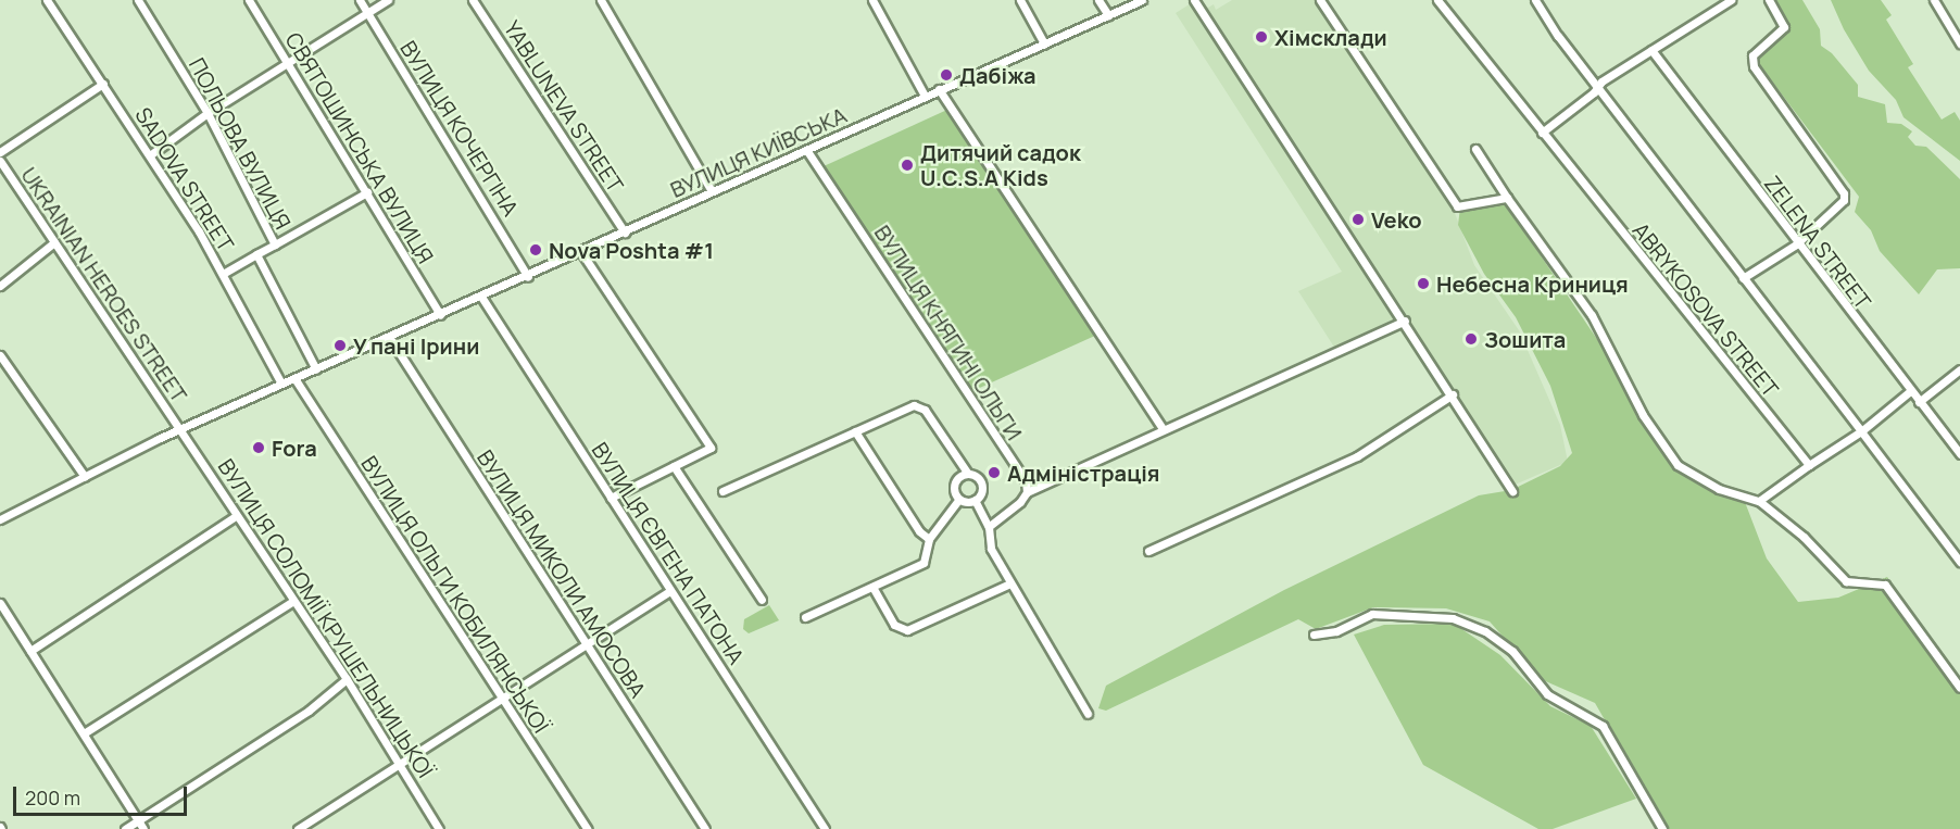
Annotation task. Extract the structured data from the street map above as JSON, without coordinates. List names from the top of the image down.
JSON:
{
  "streets": {
    "street": [
      "YABLUNEVA STREET",
      "ВУЛИЦЯ КОЧЕРГІНА",
      "ПОЛЬОВА ВУЛИЦЯ",
      "СВЯТОШИНСЬКА ВУЛИЦЯ",
      "ВУЛИЦЯ КИЇВСЬКА",
      "SADOVA STREET",
      "ZELENA STREET",
      "UKRAINIAN HEROES STREET",
      "ABRYKOSOVA STREET",
      "ВУЛИЦЯ КНЯГИНІ ОЛЬГИ",
      "ВУЛИЦЯ ЄВГЕНА ПАТОНА",
      "ВУЛИЦЯ МИКОЛИ АМОСОВА",
      "ВУЛИЦЯ ОЛЬГИ КОБИЛЯНСЬКОЇ",
      "ВУЛИЦЯ СОЛОМІЇ КРУШЕЛЬНИЦЬКОЇ"
    ]
  },
  "crossings": [
    ["YABLUNEVA STREET", "ВУЛИЦЯ КИЇВСЬКА"],
    ["ВУЛИЦЯ КОЧЕРГІНА", "ВУЛИЦЯ КИЇВСЬКА"],
    ["ПОЛЬОВА ВУЛИЦЯ", "ВУЛИЦЯ КИЇВСЬКА"],
    ["СВЯТОШИНСЬКА ВУЛИЦЯ", "ВУЛИЦЯ КИЇВСЬКА"],
    ["ВУЛИЦЯ КИЇВСЬКА", "SADOVA STREET"],
    ["ВУЛИЦЯ КИЇВСЬКА", "UKRAINIAN HEROES STREET"],
    ["ВУЛИЦЯ КИЇВСЬКА", "ВУЛИЦЯ КНЯГИНІ ОЛЬГИ"],
    ["ВУЛИЦЯ КИЇВСЬКА", "ВУЛИЦЯ ЄВГЕНА ПАТОНА"],
    ["ВУЛИЦЯ КИЇВСЬКА", "ВУЛИЦЯ МИКОЛИ АМОСОВА"],
    ["ВУЛИЦЯ КИЇВСЬКА", "ВУЛИЦЯ ОЛЬГИ КОБИЛЯНСЬКОЇ"],
    ["ВУЛИЦЯ КИЇВСЬКА", "ВУЛИЦЯ СОЛОМІЇ КРУШЕЛЬНИЦЬКОЇ"],
    ["UKRAINIAN HEROES STREET", "ВУЛИЦЯ СОЛОМІЇ КРУШЕЛЬНИЦЬКОЇ"]
  ],
  "places": [
    "Хімсклади",
    "Дабіжа",
    "Дитячий садок U.C.S.A Kids",
    "Veko",
    "Nova Poshta #1",
    "Небесна Криниця",
    "Зошита",
    "У пані Ірини",
    "Fora",
    "Адміністрація"
  ],
  "scale_bar": "200 m"
}
